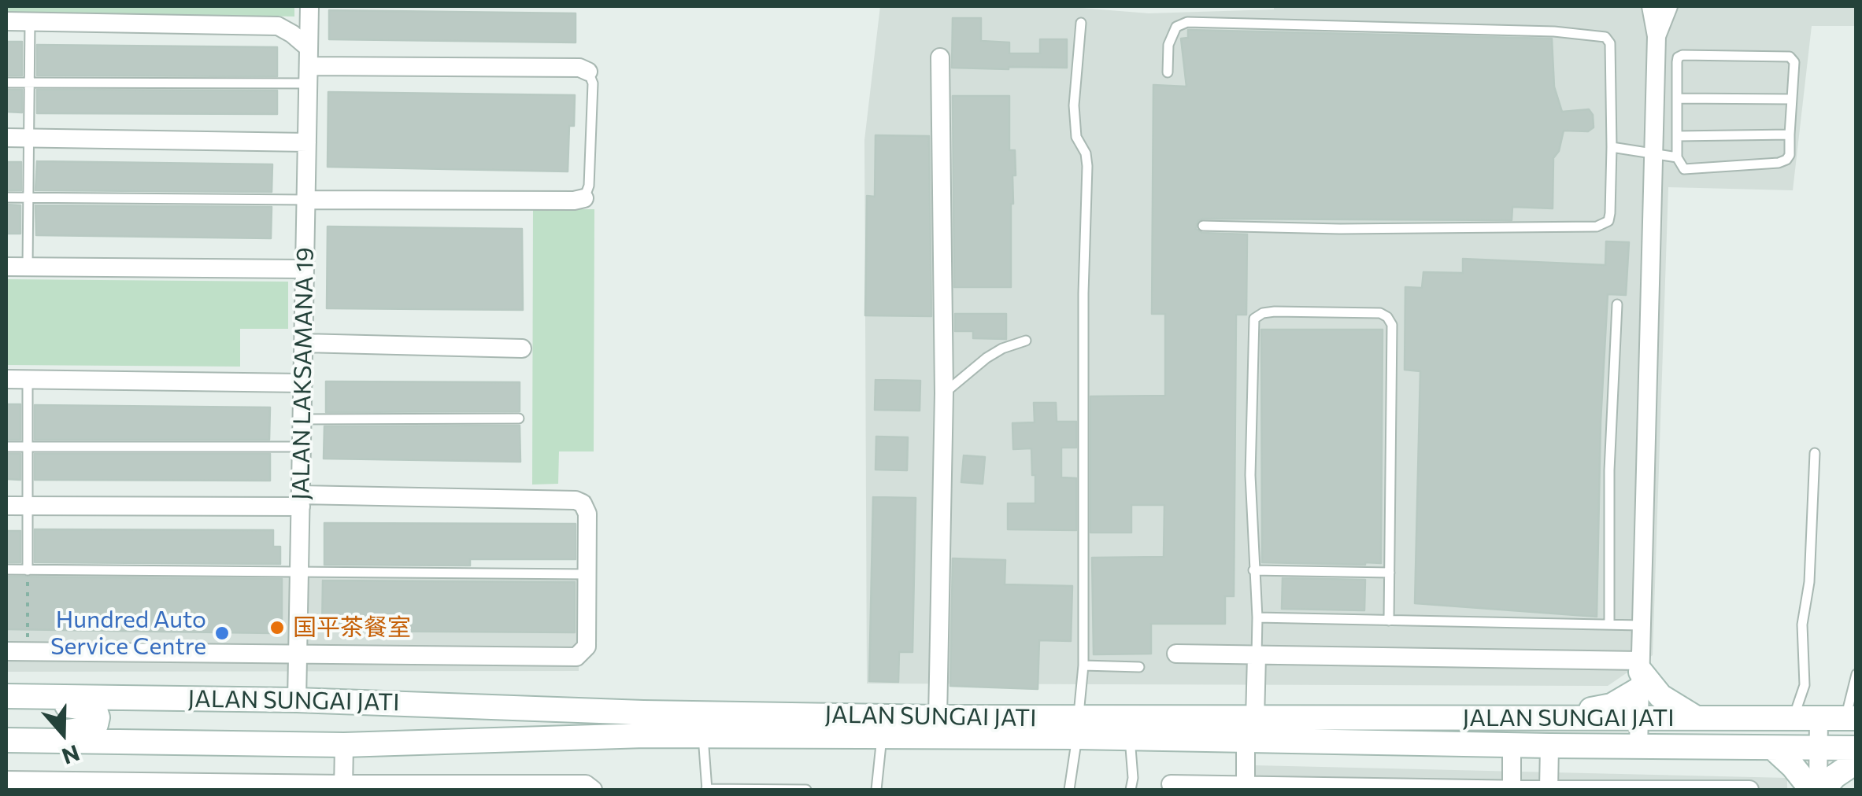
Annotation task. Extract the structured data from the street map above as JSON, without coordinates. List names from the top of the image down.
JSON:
{
  "streets": {
    "main road": ["JALAN SUNGAI JATI"],
    "street": ["JALAN LAKSAMANA 19"]
  },
  "crossings": [
    ["JALAN LAKSAMANA 19", "JALAN SUNGAI JATI"]
  ],
  "places": ["国平茶餐室", "Hundred Auto Service Centre"],
  "north": "bottom"
}
